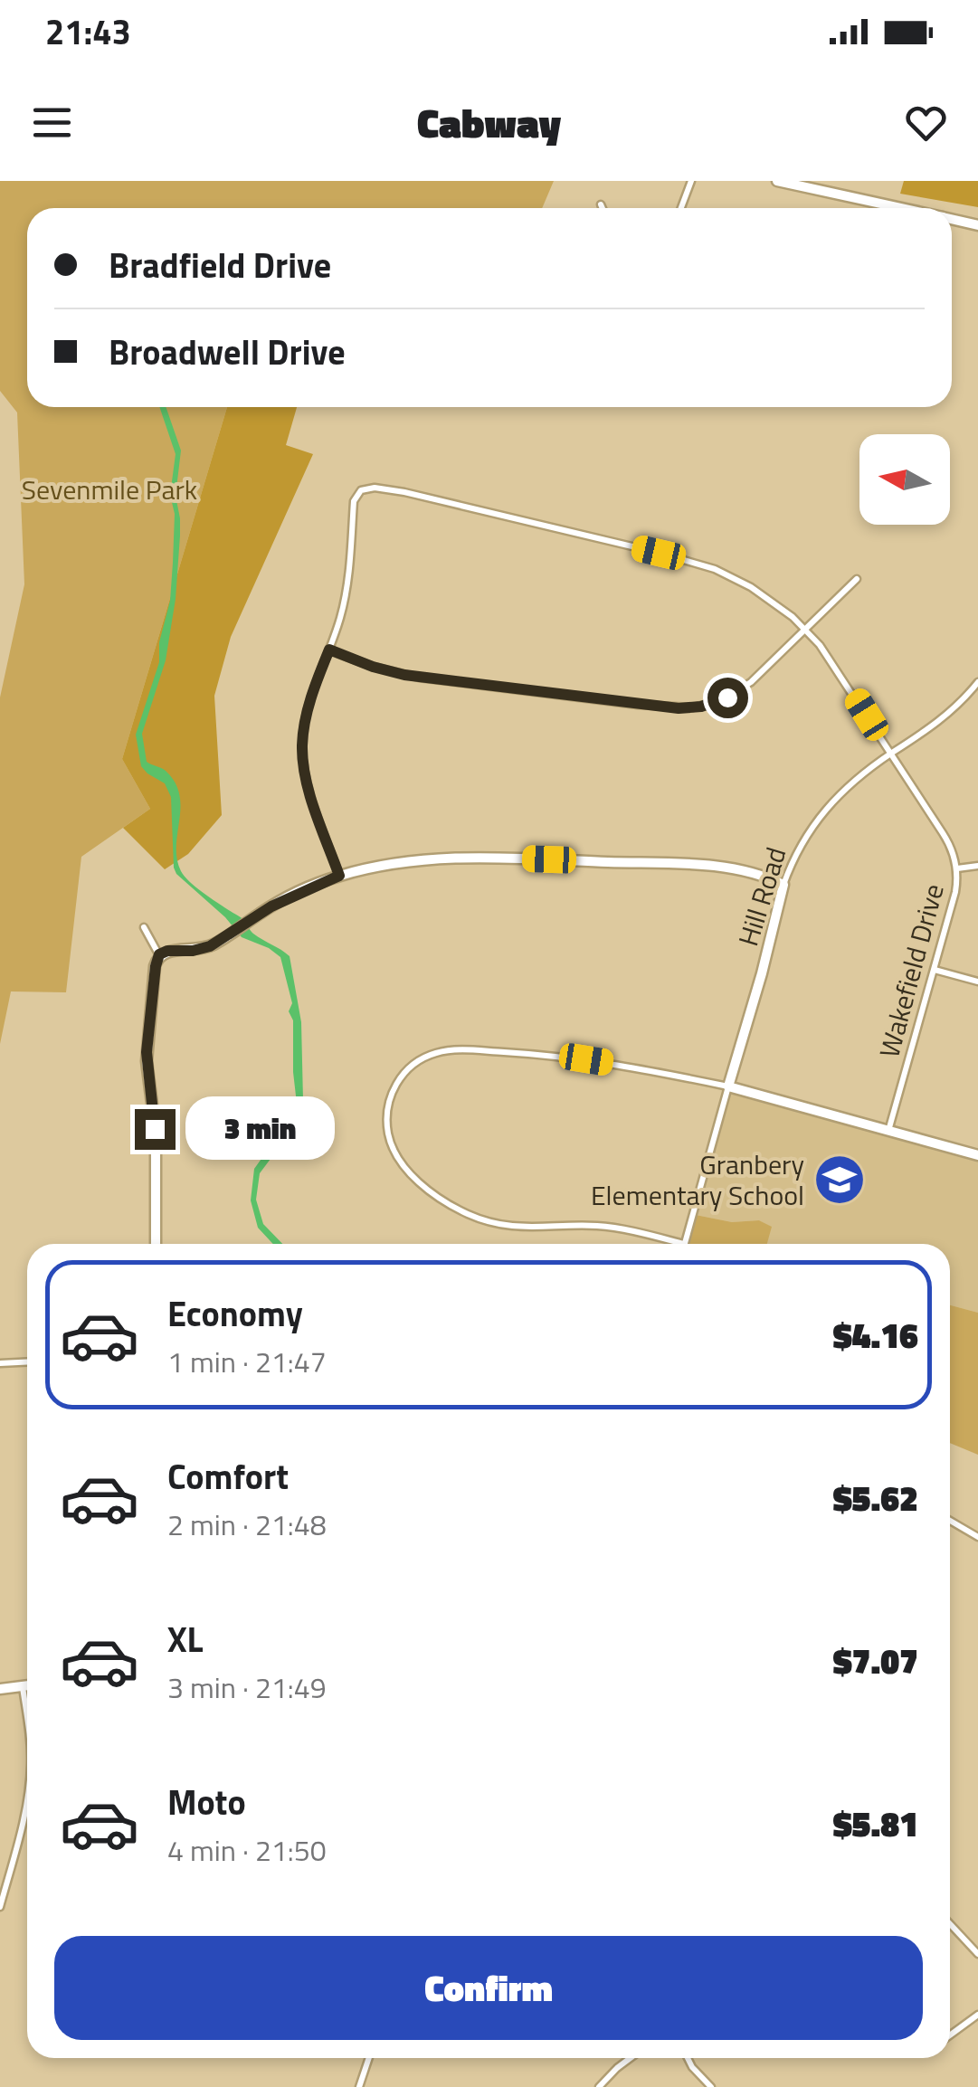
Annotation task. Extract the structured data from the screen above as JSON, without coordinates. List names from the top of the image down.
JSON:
{
  "streets": {
    "street": ["Hill Road", "Wakefield Drive"]
  },
  "crossings": [
    ["Hill Road", "Wakefield Drive"]
  ],
  "parks": ["Sevenmile Park"],
  "places": {
    "school or university": ["Granbery Elementary School"]
  },
  "north": "left",
  "page": {
    "status": "21:43",
    "header": "Cabway",
    "banner": ["Bradfield Drive", "Broadwell Drive"],
    "bubble": "3 min",
    "list": [
      {
        "name": "Economy",
        "note": "1 min · 21:47",
        "value": "$4.16"
      },
      {
        "name": "Comfort",
        "note": "2 min · 21:48",
        "value": "$5.62"
      },
      {
        "name": "XL",
        "note": "3 min · 21:49",
        "value": "$7.07"
      },
      {
        "name": "Moto",
        "note": "4 min · 21:50",
        "value": "$5.81"
      }
    ],
    "buttons": "Confirm"
  }
}
